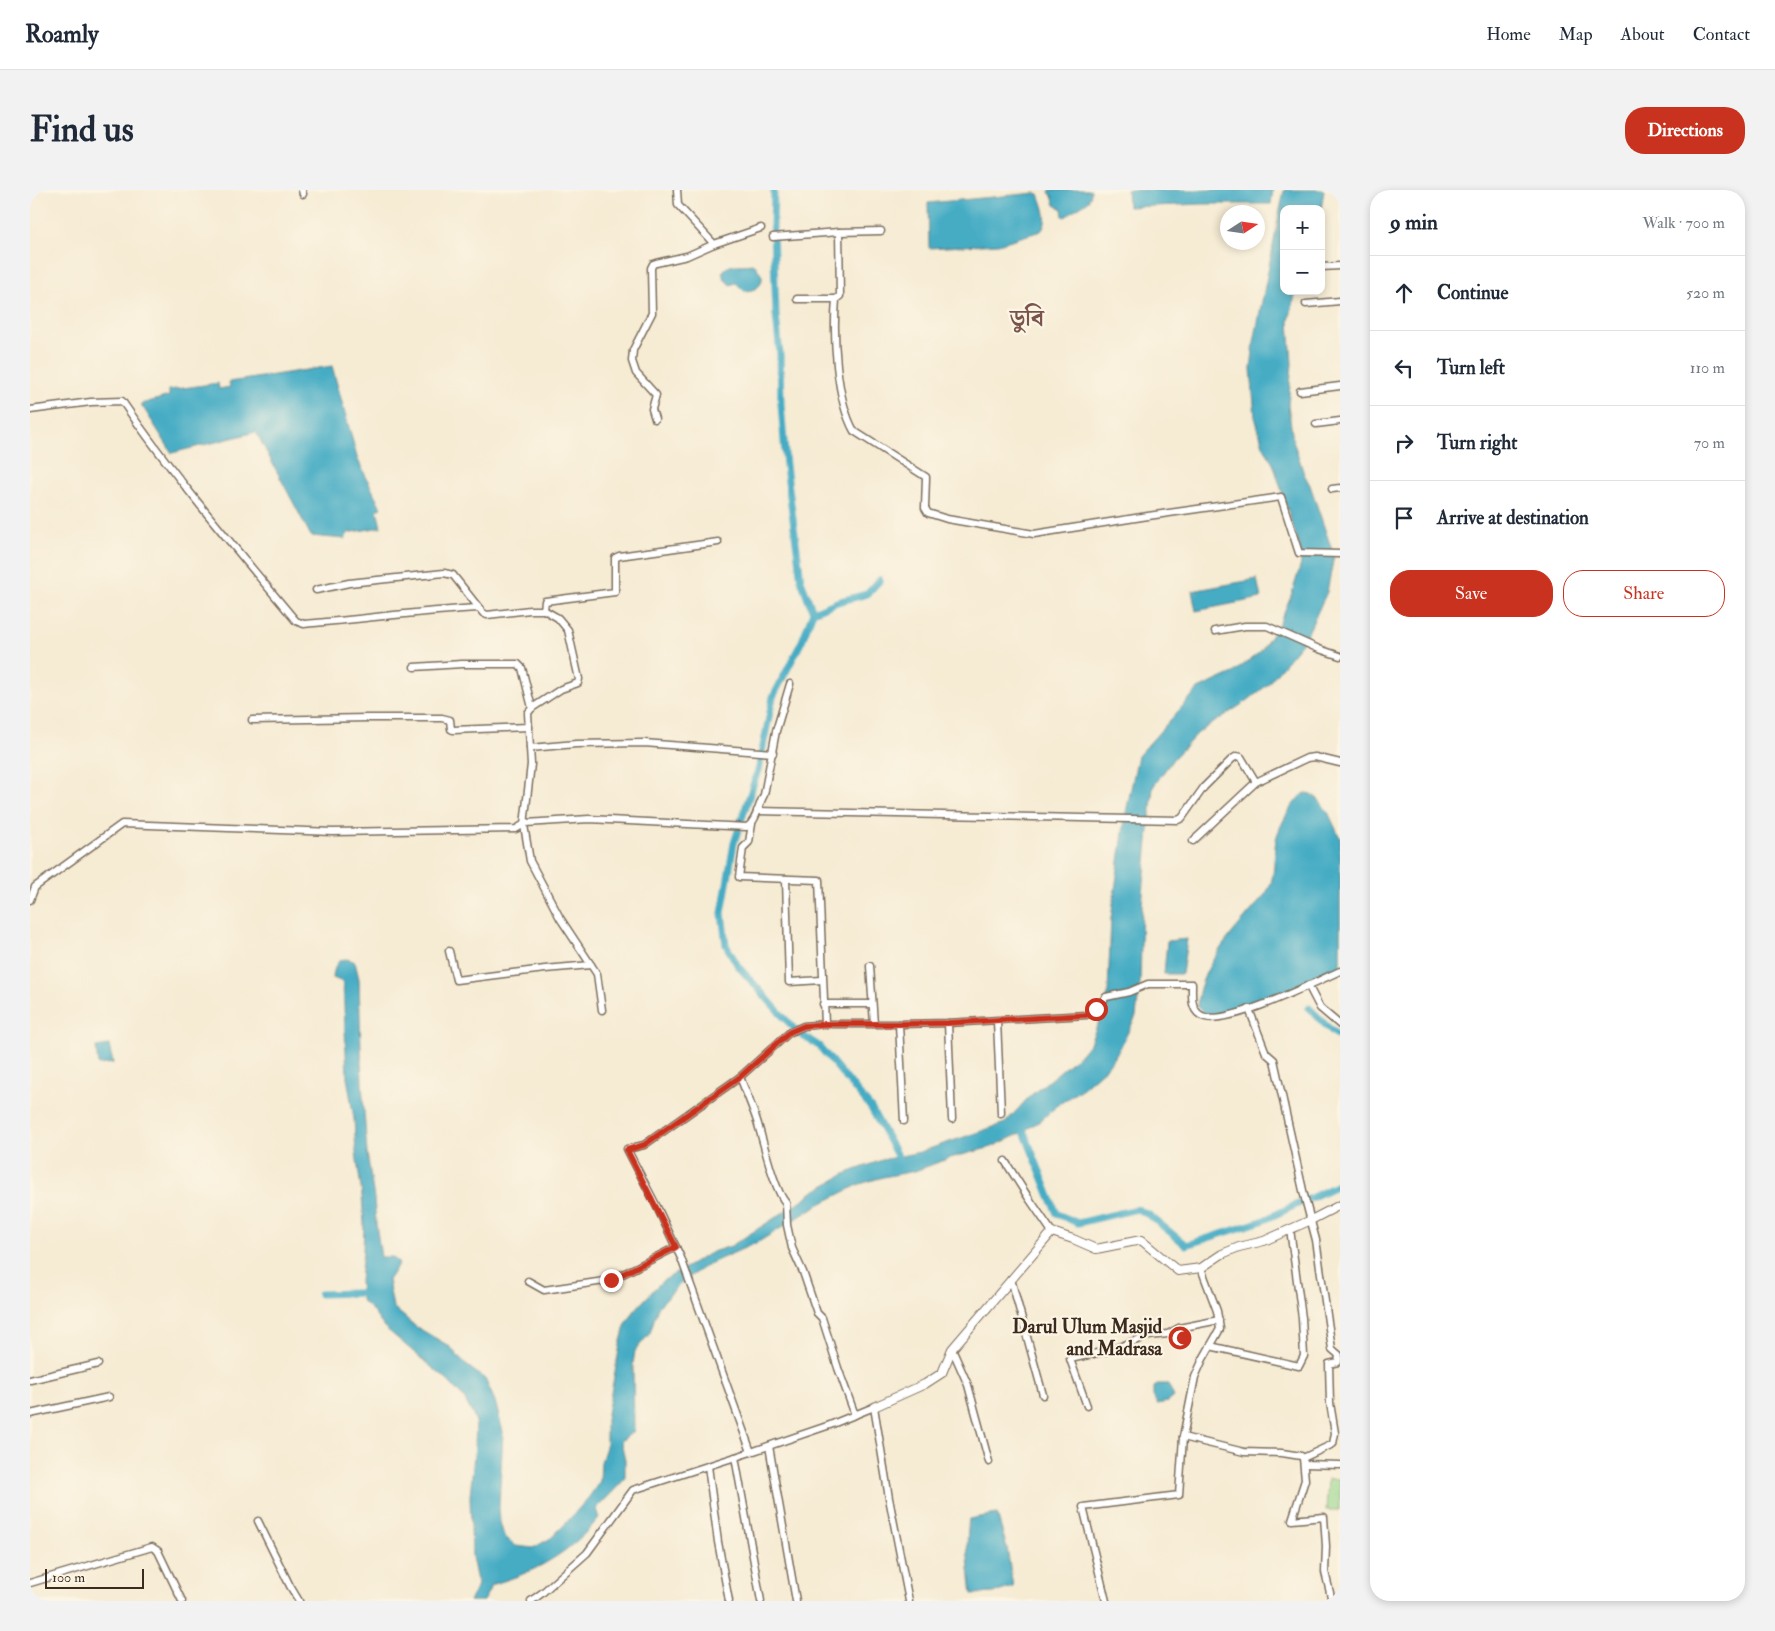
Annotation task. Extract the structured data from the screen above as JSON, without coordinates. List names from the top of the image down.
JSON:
{
  "districts": ["ডুবি"],
  "places": {
    "mosque": ["Darul Ulum Masjid and Madrasa"]
  },
  "scale_bar": "100 m",
  "north": "right",
  "page": {
    "header": "Roamly",
    "nav": [
      "Home",
      "Map",
      "About",
      "Contact"
    ],
    "buttons": [
      "Directions",
      ["Save", "Share"]
    ],
    "title": "Find us",
    "heading": ["9 min", "Walk · 700 m"],
    "map_buttons": ["+", "−"],
    "list": [
      ["Continue", "520 m"],
      ["Turn left", "110 m"],
      ["Turn right", "70 m"],
      "Arrive at destination"
    ],
    "scale": "100 m"
  }
}
